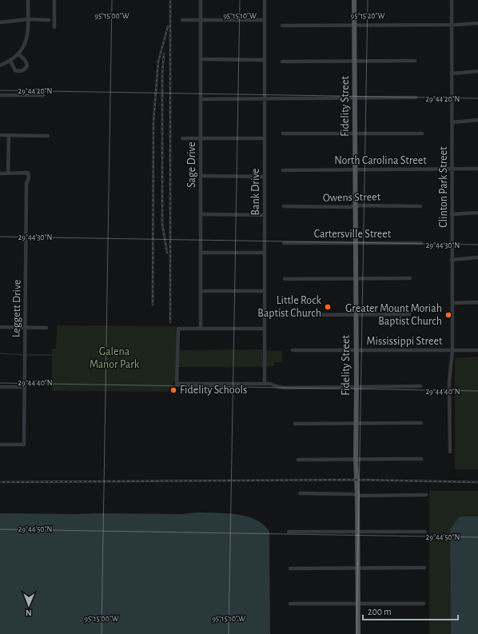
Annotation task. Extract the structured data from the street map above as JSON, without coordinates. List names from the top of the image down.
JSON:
{
  "streets": {
    "main road": ["Fidelity Street"],
    "street": [
      "North Carolina Street",
      "Sage Drive",
      "Clinton Park Street",
      "Bank Drive",
      "Owens Street",
      "Cartersville Street",
      "Leggett Drive",
      "Mississippi Street"
    ]
  },
  "crossings": [
    ["Fidelity Street", "North Carolina Street"],
    ["Fidelity Street", "Owens Street"],
    ["Fidelity Street", "Cartersville Street"],
    ["Fidelity Street", "Mississippi Street"],
    ["North Carolina Street", "Clinton Park Street"],
    ["Clinton Park Street", "Mississippi Street"]
  ],
  "parks": ["Galena Manor Park"],
  "places": ["Little Rock Baptist Church", "Greater Mount Moriah Baptist Church", "Fidelity Schools"],
  "scale_bar": "200 m",
  "north": "bottom",
  "coordinates": [
    "95°15'00\"W",
    "95°15'10\"W",
    "95°15'20\"W",
    "29°44'20\"N",
    "29°44'30\"N",
    "29°44'40\"N",
    "29°44'50\"N"
  ]
}
